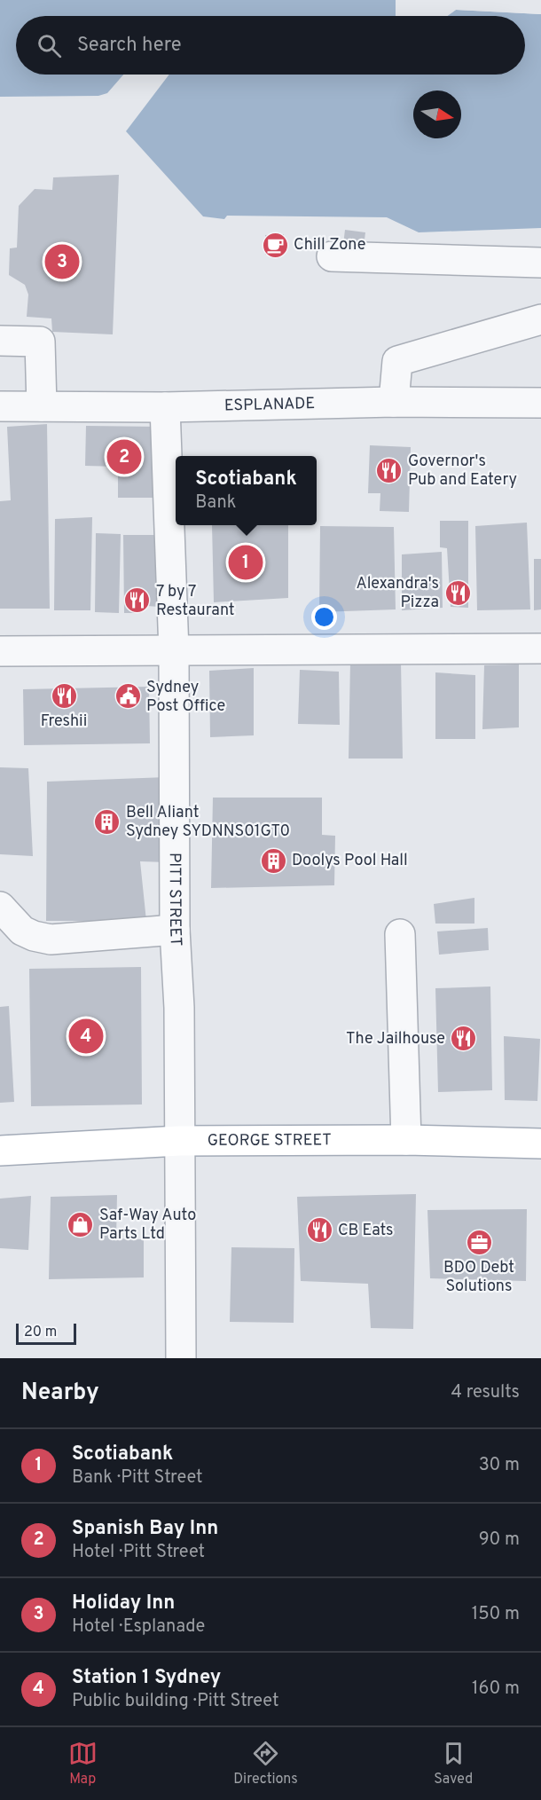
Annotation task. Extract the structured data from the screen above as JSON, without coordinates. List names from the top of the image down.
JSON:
{
  "streets": {
    "main road": ["GEORGE STREET"],
    "street": ["ESPLANADE", "PITT STREET"]
  },
  "crossings": [
    ["ESPLANADE", "PITT STREET"],
    ["PITT STREET", "GEORGE STREET"]
  ],
  "places": {
    "cafe": ["Chill Zone"],
    "restaurant": [
      "Governor's Pub and Eatery",
      "Alexandra's Pizza",
      "7 by 7 Restaurant",
      "Freshii",
      "The Jailhouse",
      "CB Eats"
    ],
    "public building": ["Sydney Post Office"],
    "building": ["Bell Aliant Sydney SYDNNS01GT0", "Doolys Pool Hall"],
    "shop": ["Saf-Way Auto Parts Ltd"],
    "office": ["BDO Debt Solutions"]
  },
  "scale_bar": "20 m",
  "north": "right",
  "page": {
    "search": "Search here",
    "pins": [
      "3",
      "2",
      "1",
      "4"
    ],
    "popup": ["Scotiabank", "Bank"],
    "scale": "20 m",
    "heading": ["Nearby", "4 results"],
    "list": [
      {
        "mark": "1",
        "name": "Scotiabank",
        "note": "Bank · Pitt Street",
        "value": "30 m"
      },
      {
        "mark": "2",
        "name": "Spanish Bay Inn",
        "note": "Hotel · Pitt Street",
        "value": "90 m"
      },
      {
        "mark": "3",
        "name": "Holiday Inn",
        "note": "Hotel · Esplanade",
        "value": "150 m"
      },
      {
        "mark": "4",
        "name": "Station 1 Sydney",
        "note": "Public building · Pitt Street",
        "value": "160 m"
      }
    ],
    "nav": ["Map", "Directions", "Saved"]
  }
}
